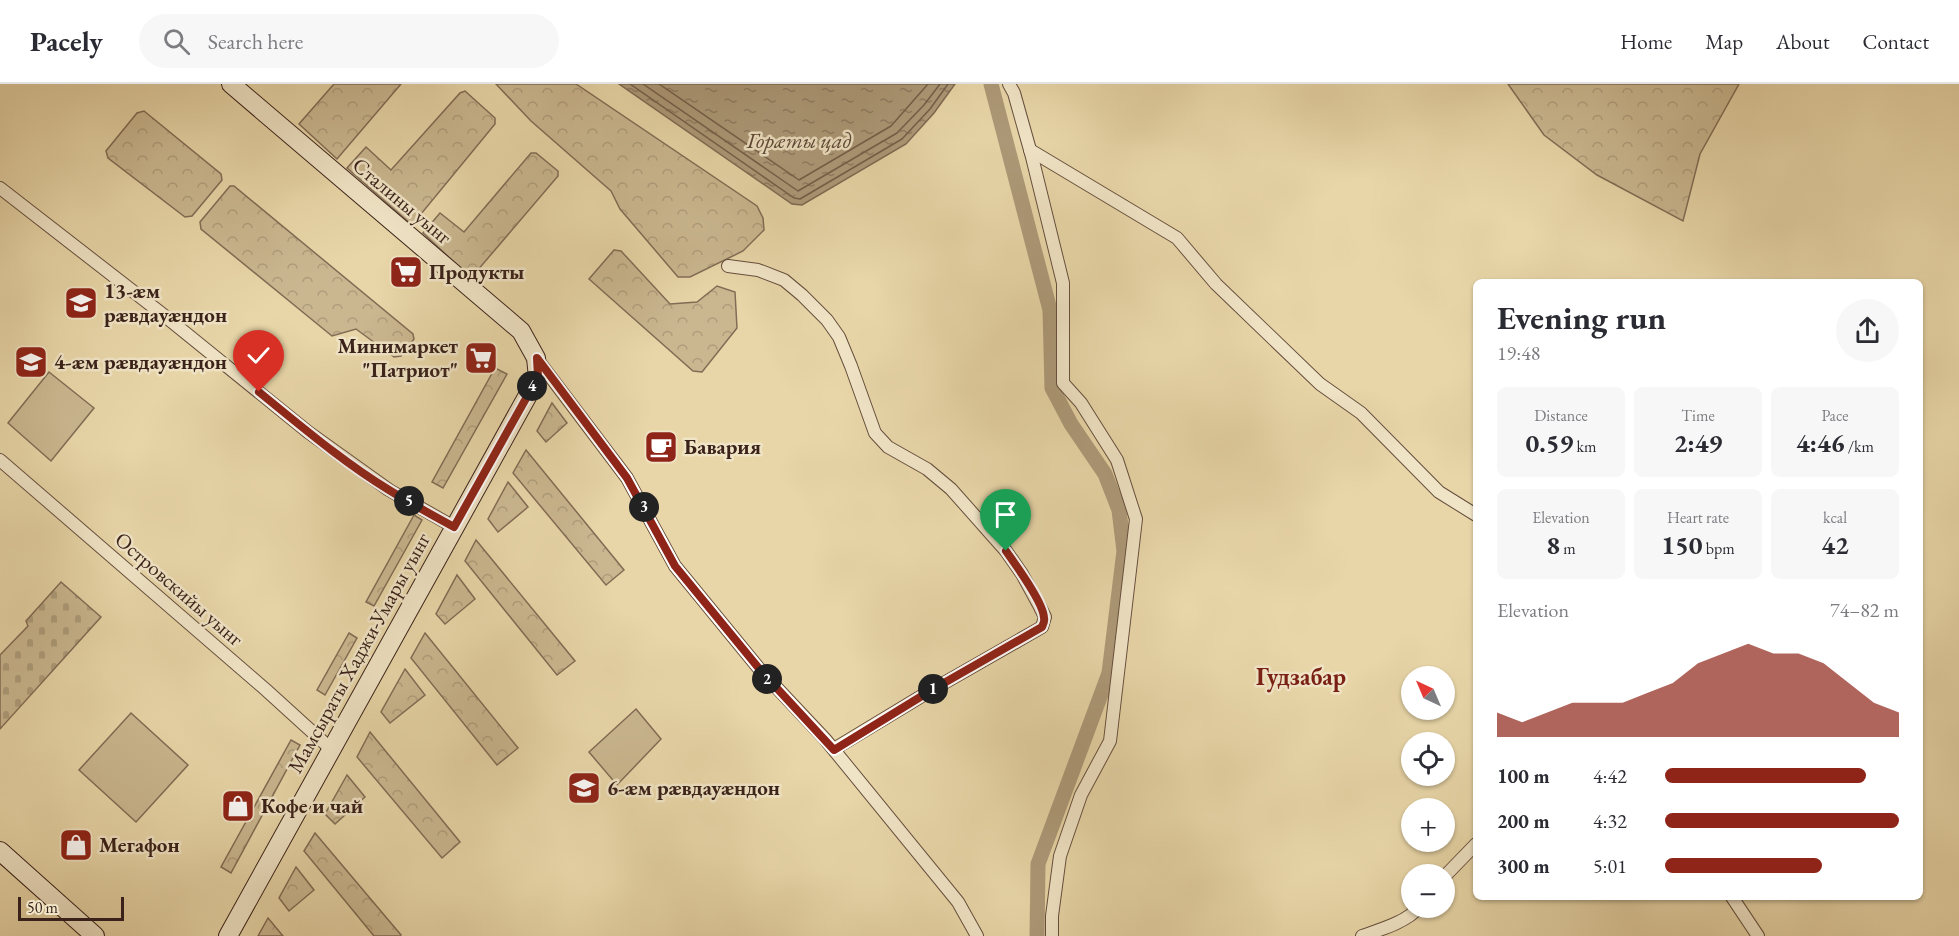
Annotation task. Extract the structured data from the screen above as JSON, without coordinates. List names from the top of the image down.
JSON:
{
  "streets": {
    "street": ["Сталины уынг", "Островскийы уынг", "Мамсыраты Хаджи-Умары уынг"]
  },
  "crossings": [
    ["Сталины уынг", "Мамсыраты Хаджи-Умары уынг"],
    ["Островскийы уынг", "Мамсыраты Хаджи-Умары уынг"]
  ],
  "districts": ["Гудзабар"],
  "water": ["Горӕты цад"],
  "places": {
    "supermarket": ["Продукты", "Минимаркет \"Патриот\""],
    "school or university": ["13-æм рӕвдауӕндон", "4-æм рӕвдауӕндон", "6-æм рӕвдауӕндон"],
    "cafe": ["Бавария"],
    "shop": ["Кофе и чай", "Мегафон"]
  },
  "scale_bar": "50 m",
  "north": "top left",
  "page": {
    "header": "Pacely",
    "search": "Search here",
    "nav": [
      "Home",
      "Map",
      "About",
      "Contact"
    ],
    "heading": ["Evening run", "19:48"],
    "pins": [
      "4",
      "5",
      "3",
      "2",
      "1"
    ],
    "stats": [
      ["Distance", "0.59 km"],
      ["Time", "2:49"],
      ["Pace", "4:46 /km"],
      ["Elevation", "8 m"],
      ["Heart rate", "150 bpm"],
      ["kcal", "42"]
    ],
    "chart": ["Elevation", "74–82 m"],
    "map_buttons": ["+", "−"],
    "list": [
      {
        "name": "100 m",
        "note": "4:42"
      },
      {
        "name": "200 m",
        "note": "4:32"
      },
      {
        "name": "300 m",
        "note": "5:01"
      }
    ],
    "scale": "50 m"
  }
}
